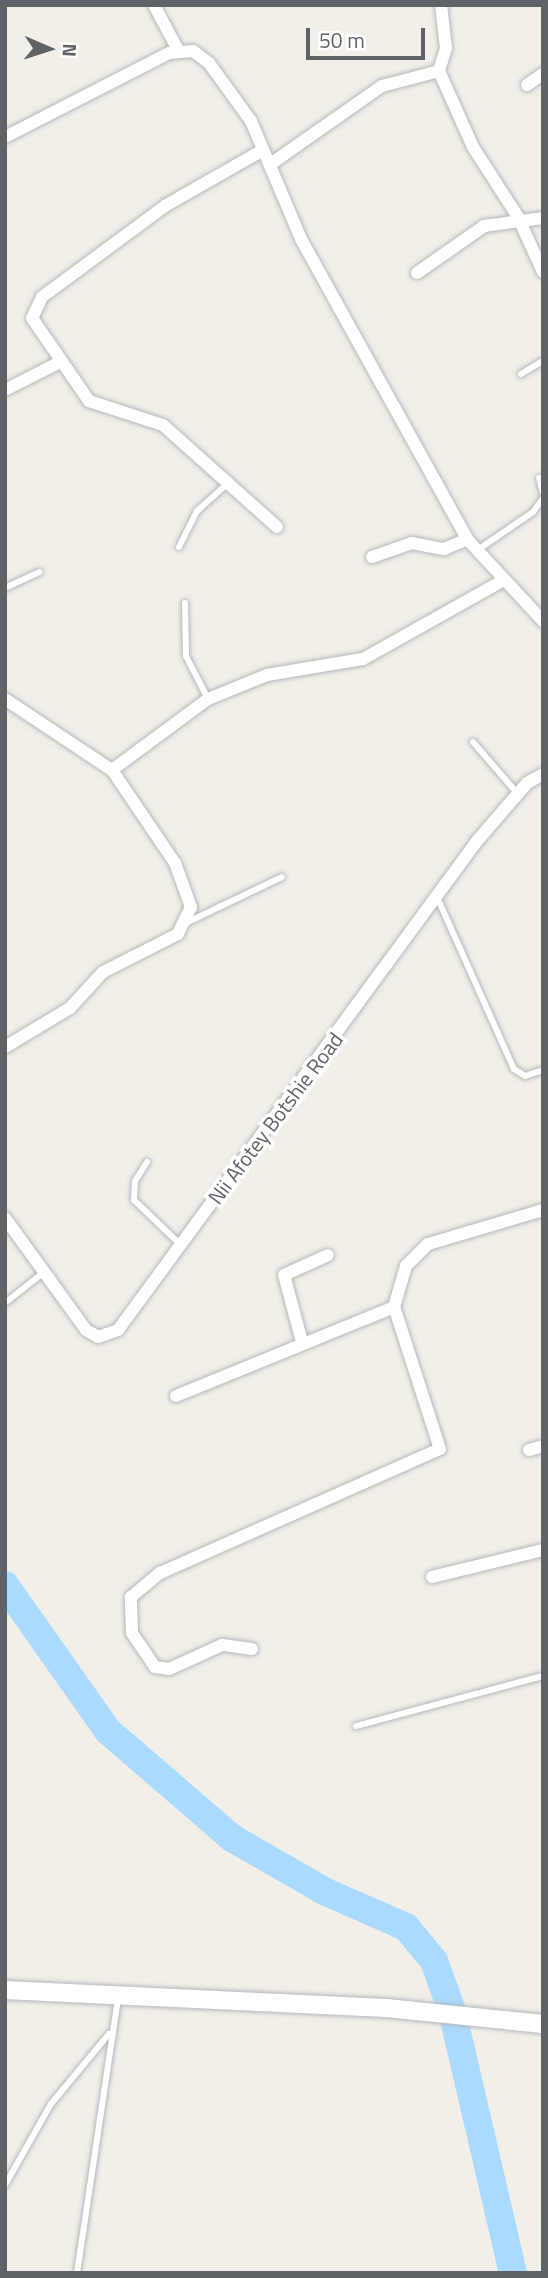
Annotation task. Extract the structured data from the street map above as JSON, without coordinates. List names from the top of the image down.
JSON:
{
  "streets": {
    "street": ["Nii Afotey Botshie Road"]
  },
  "scale_bar": "50 m",
  "north": "right"
}
